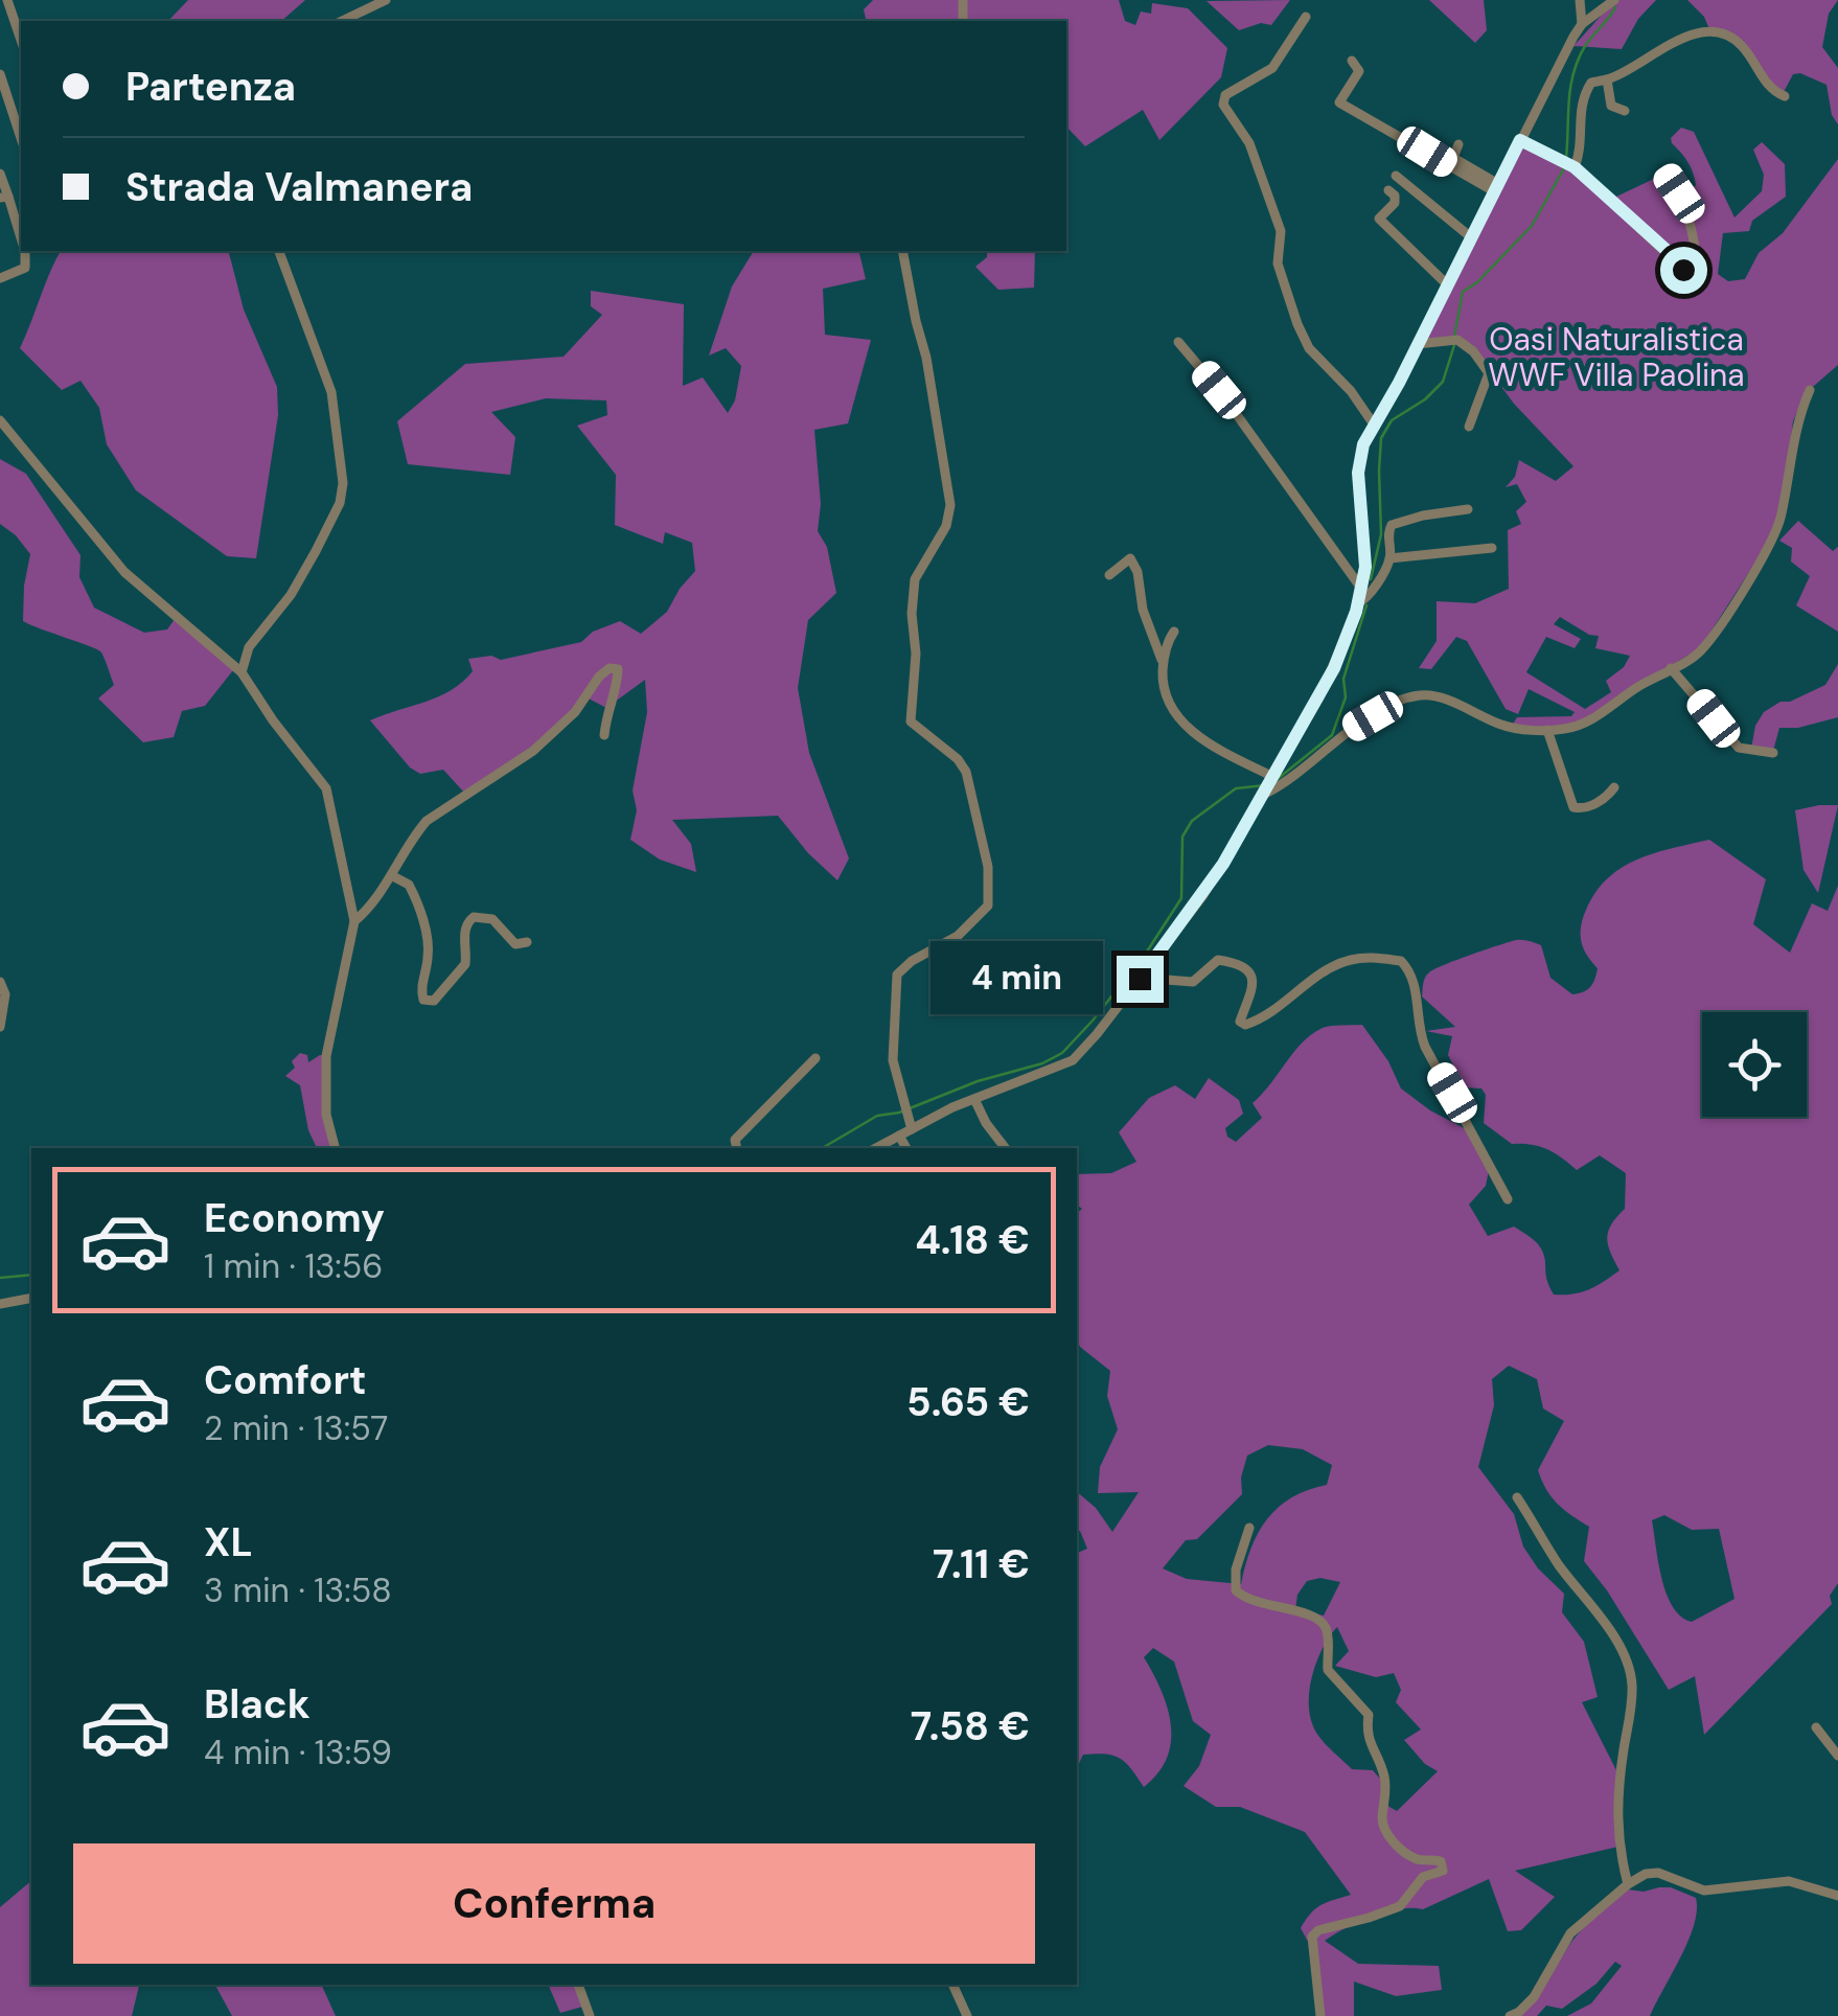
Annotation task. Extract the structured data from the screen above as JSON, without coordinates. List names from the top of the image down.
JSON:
{
  "parks": ["Oasi Naturalistica WWF Villa Paolina"],
  "page": {
    "banner": ["Partenza", "Strada Valmanera"],
    "bubble": "4 min",
    "list": [
      {
        "name": "Economy",
        "note": "1 min · 13:56",
        "value": "4.18 €"
      },
      {
        "name": "Comfort",
        "note": "2 min · 13:57",
        "value": "5.65 €"
      },
      {
        "name": "XL",
        "note": "3 min · 13:58",
        "value": "7.11 €"
      },
      {
        "name": "Black",
        "note": "4 min · 13:59",
        "value": "7.58 €"
      }
    ],
    "buttons": "Conferma"
  }
}
